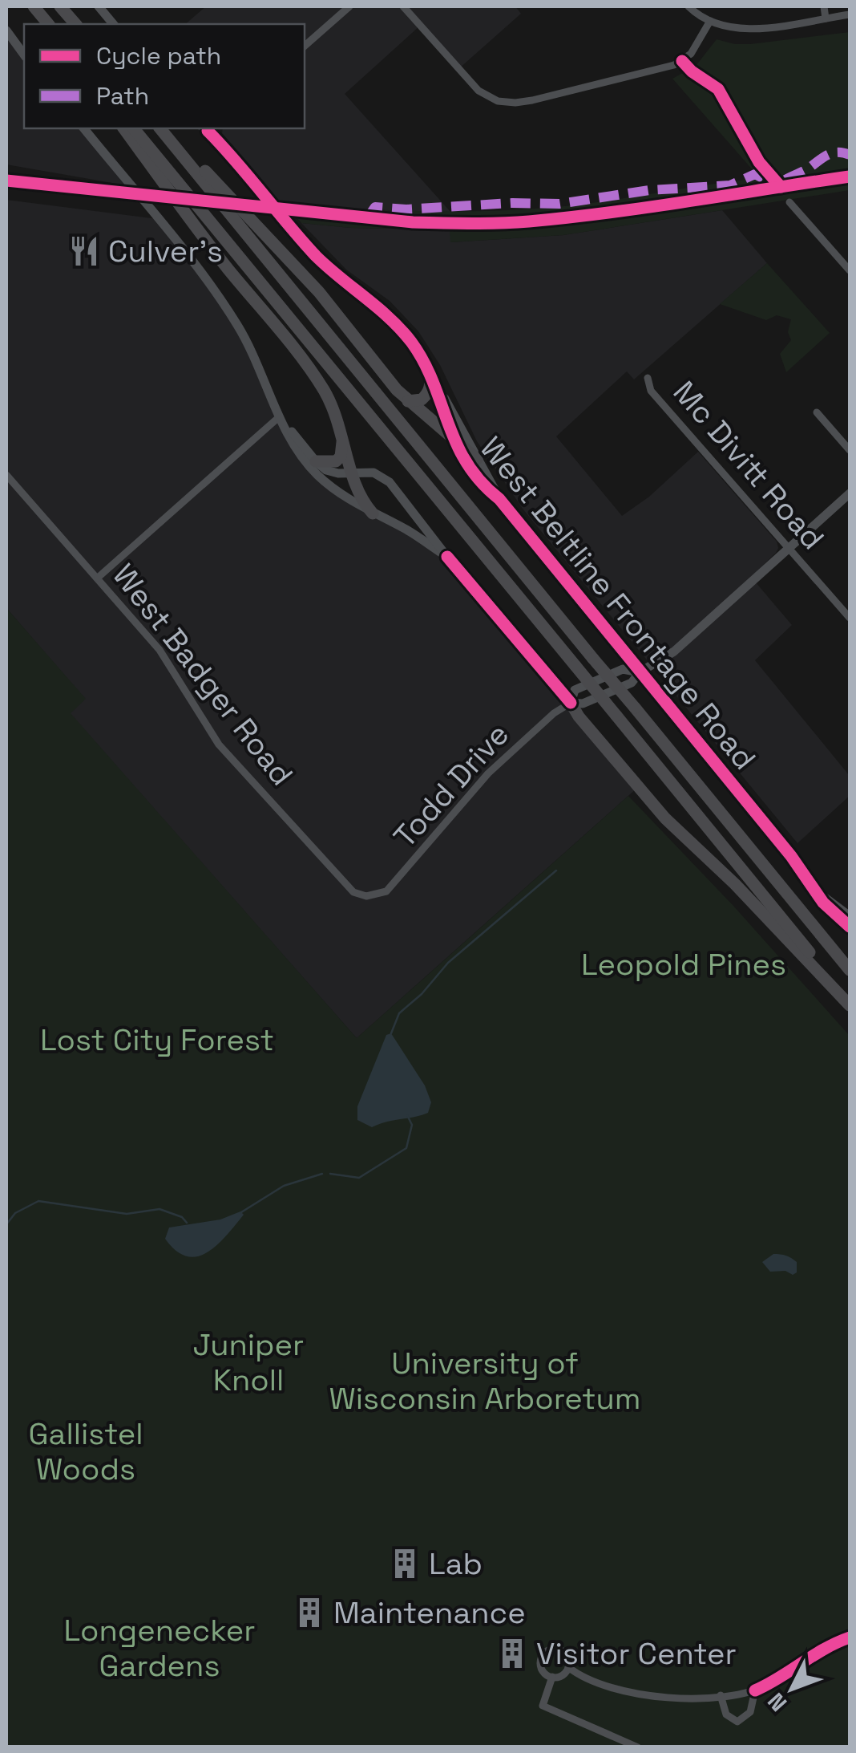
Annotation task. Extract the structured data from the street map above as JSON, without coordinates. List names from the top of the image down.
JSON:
{
  "streets": {
    "street": [
      "Mc Divitt Road",
      "West Beltline Frontage Road",
      "West Badger Road",
      "Todd Drive"
    ]
  },
  "crossings": [
    ["Mc Divitt Road", "Todd Drive"],
    ["West Beltline Frontage Road", "Todd Drive"],
    ["West Badger Road", "Todd Drive"]
  ],
  "parks": [
    "Leopold Pines",
    "Lost City Forest",
    "Juniper Knoll",
    "University of Wisconsin Arboretum",
    "Gallistel Woods",
    "Longenecker Gardens"
  ],
  "places": {
    "restaurant": ["Culver's"],
    "building": ["Lab", "Maintenance", "Visitor Center"]
  },
  "legend": ["Cycle path", "Path"],
  "north": "bottom left"
}
